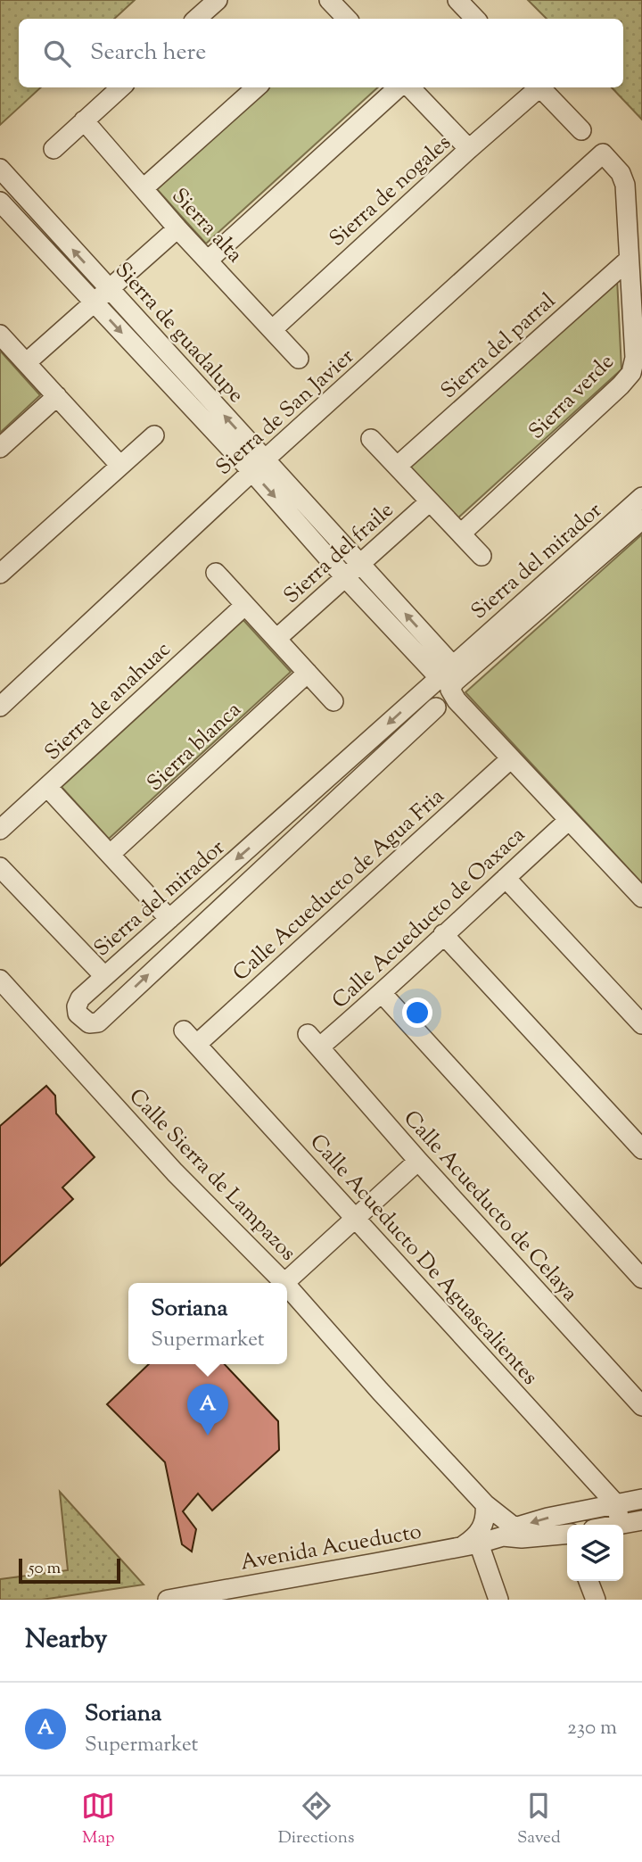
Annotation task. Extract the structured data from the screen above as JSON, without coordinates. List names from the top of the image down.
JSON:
{
  "streets": {
    "street": [
      "Sierra de nogales",
      "Sierra alta",
      "Sierra de guadalupe",
      "Sierra del parral",
      "Sierra verde",
      "Sierra de San Javier",
      "Sierra del fraile",
      "Sierra del mirador",
      "Sierra de anahuac",
      "Sierra blanca",
      "Calle Acueducto de Agua Fria",
      "Calle Acueducto de Oaxaca",
      "Calle Sierra de Lampazos",
      "Calle Acueducto de Celaya",
      "Calle Acueducto De Aguascalientes",
      "Avenida Acueducto"
    ]
  },
  "crossings": [
    ["Sierra de nogales", "Sierra alta"],
    ["Sierra de guadalupe", "Sierra de San Javier"],
    ["Sierra de guadalupe", "Sierra del fraile"],
    ["Sierra de guadalupe", "Sierra del mirador"],
    ["Sierra del parral", "Sierra verde"],
    ["Sierra verde", "Sierra de San Javier"],
    ["Calle Acueducto de Agua Fria", "Calle Acueducto De Aguascalientes"],
    ["Calle Acueducto de Oaxaca", "Calle Acueducto de Celaya"],
    ["Calle Sierra de Lampazos", "Avenida Acueducto"],
    ["Calle Acueducto De Aguascalientes", "Avenida Acueducto"]
  ],
  "scale_bar": "50 m",
  "page": {
    "search": "Search here",
    "popup": ["Soriana", "Supermarket"],
    "pins": "A",
    "scale": "50 m",
    "heading": "Nearby",
    "list": [
      {
        "mark": "A",
        "name": "Soriana",
        "note": "Supermarket",
        "value": "230 m"
      }
    ],
    "nav": ["Map", "Directions", "Saved"]
  }
}
